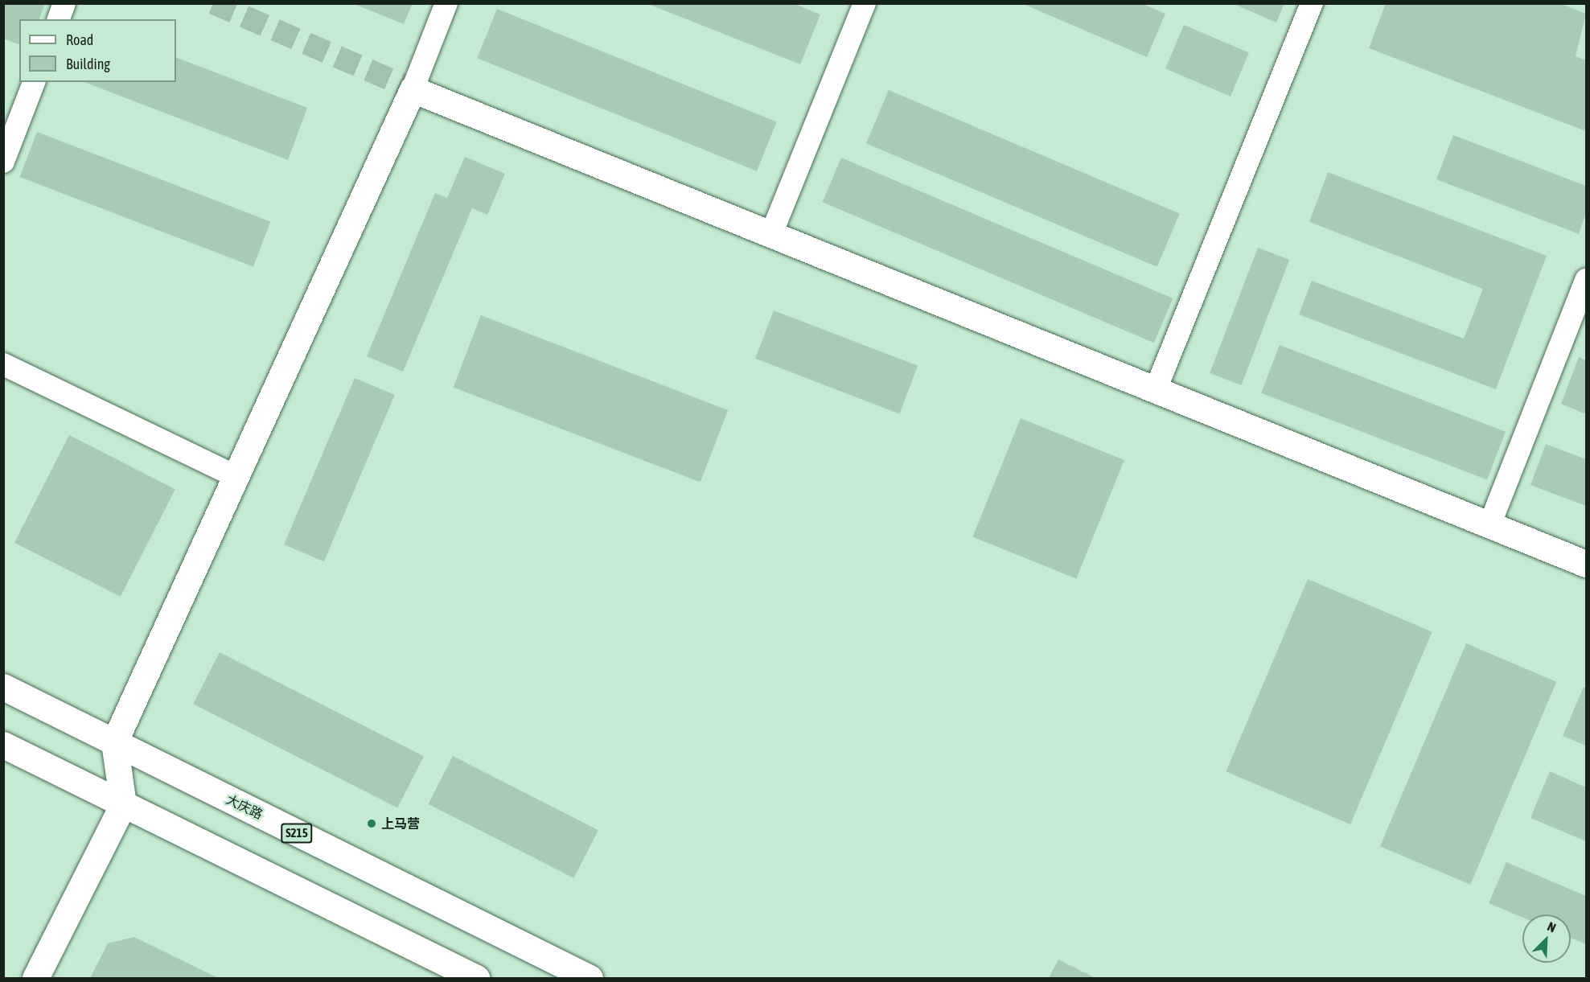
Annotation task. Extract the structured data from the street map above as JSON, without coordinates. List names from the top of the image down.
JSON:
{
  "streets": {
    "street": ["大庆路", "S215"]
  },
  "places": ["上马营"],
  "legend": ["Road", "Building"],
  "north": "top right"
}
